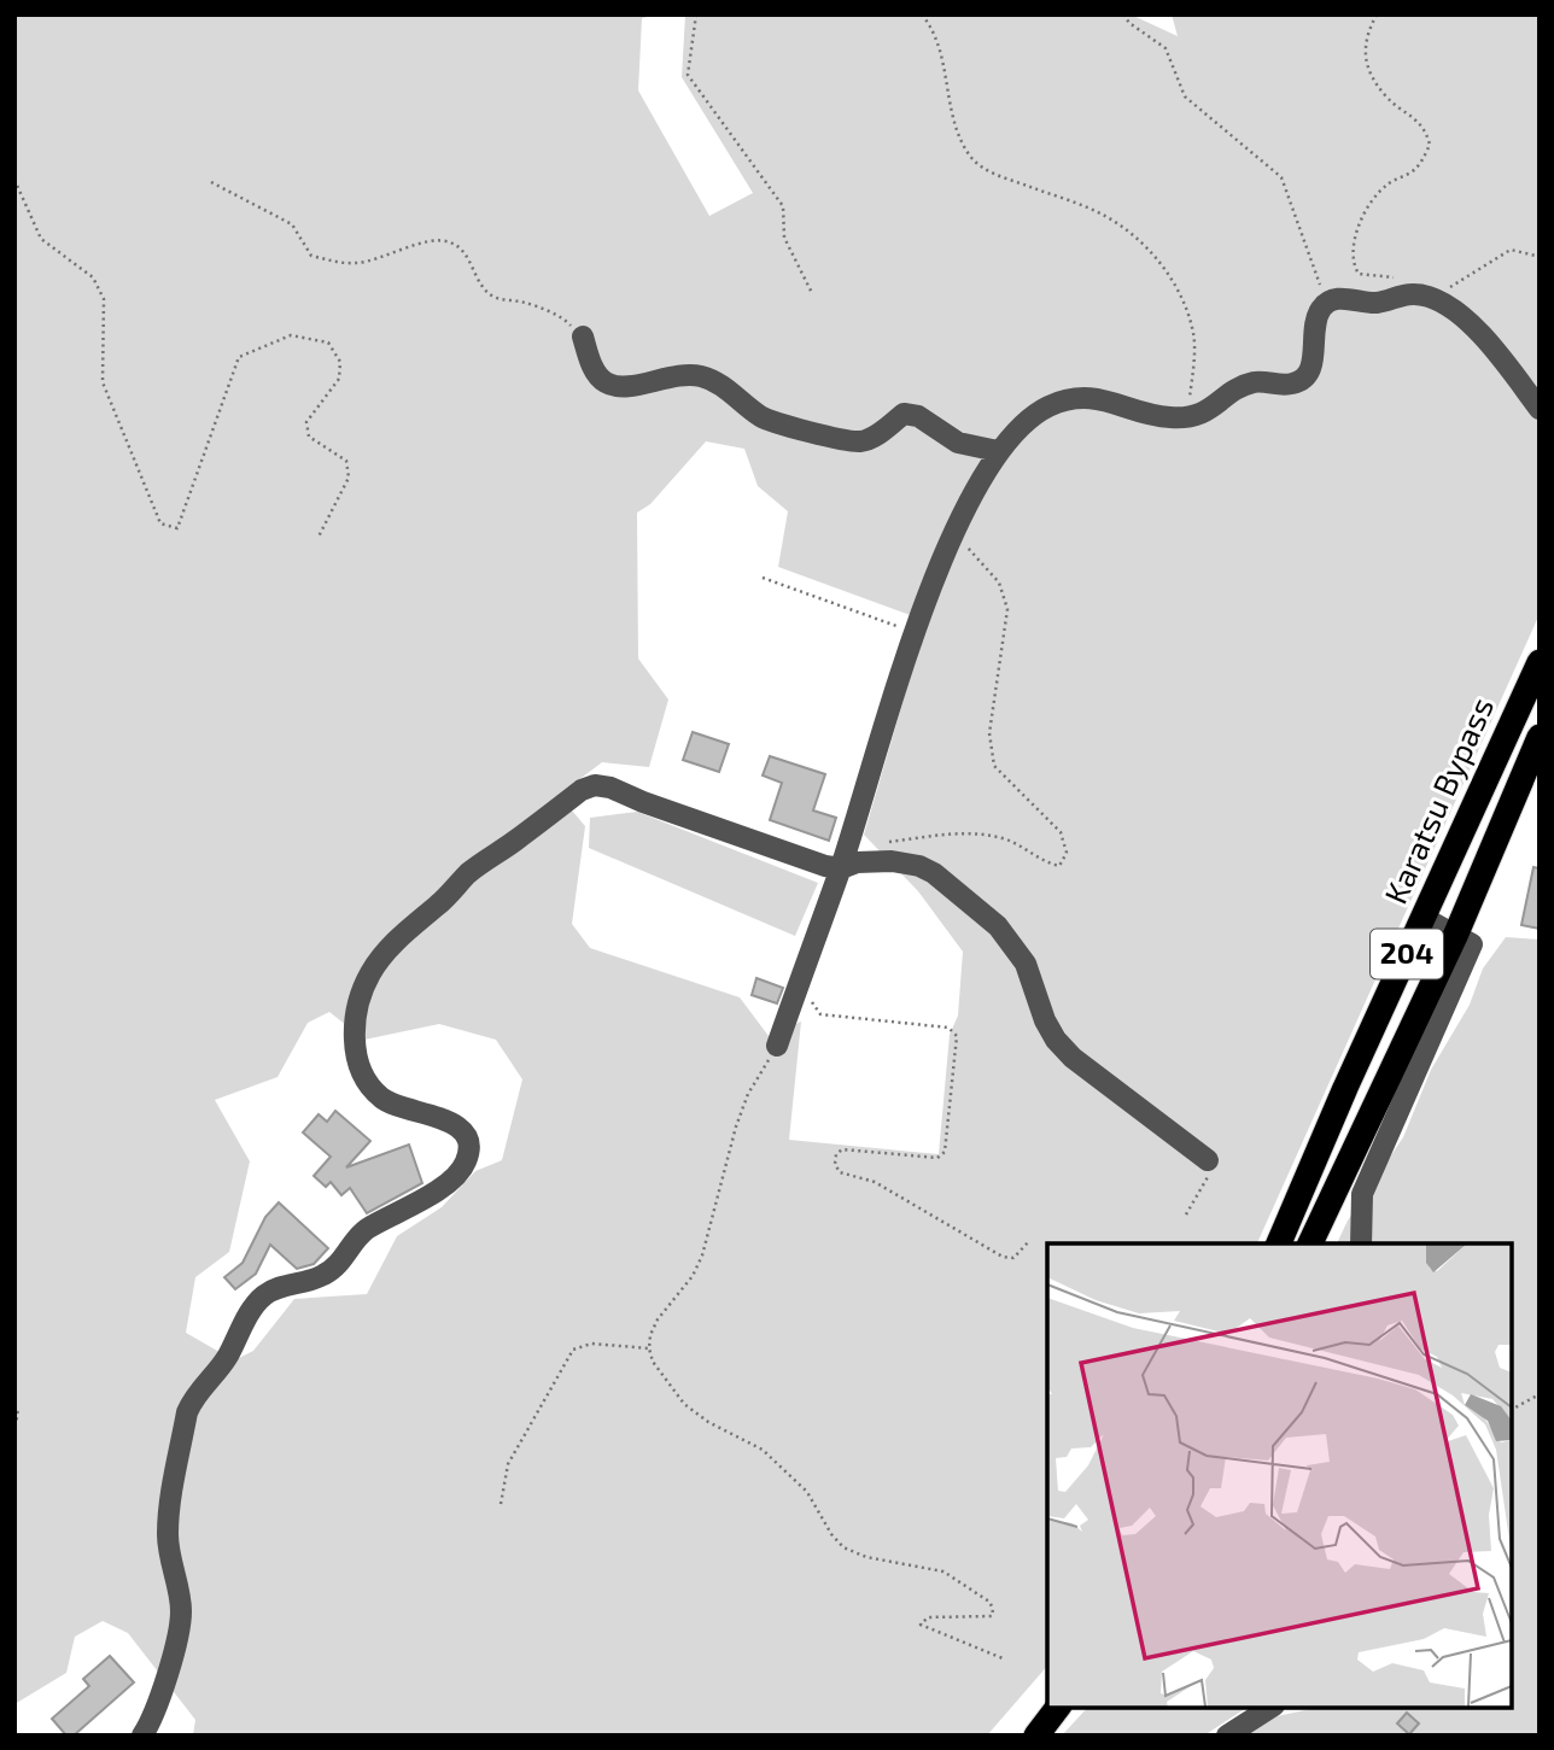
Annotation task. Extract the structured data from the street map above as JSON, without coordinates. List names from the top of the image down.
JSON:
{
  "streets": {
    "highway": ["Karatsu Bypass", "204"]
  }
}
